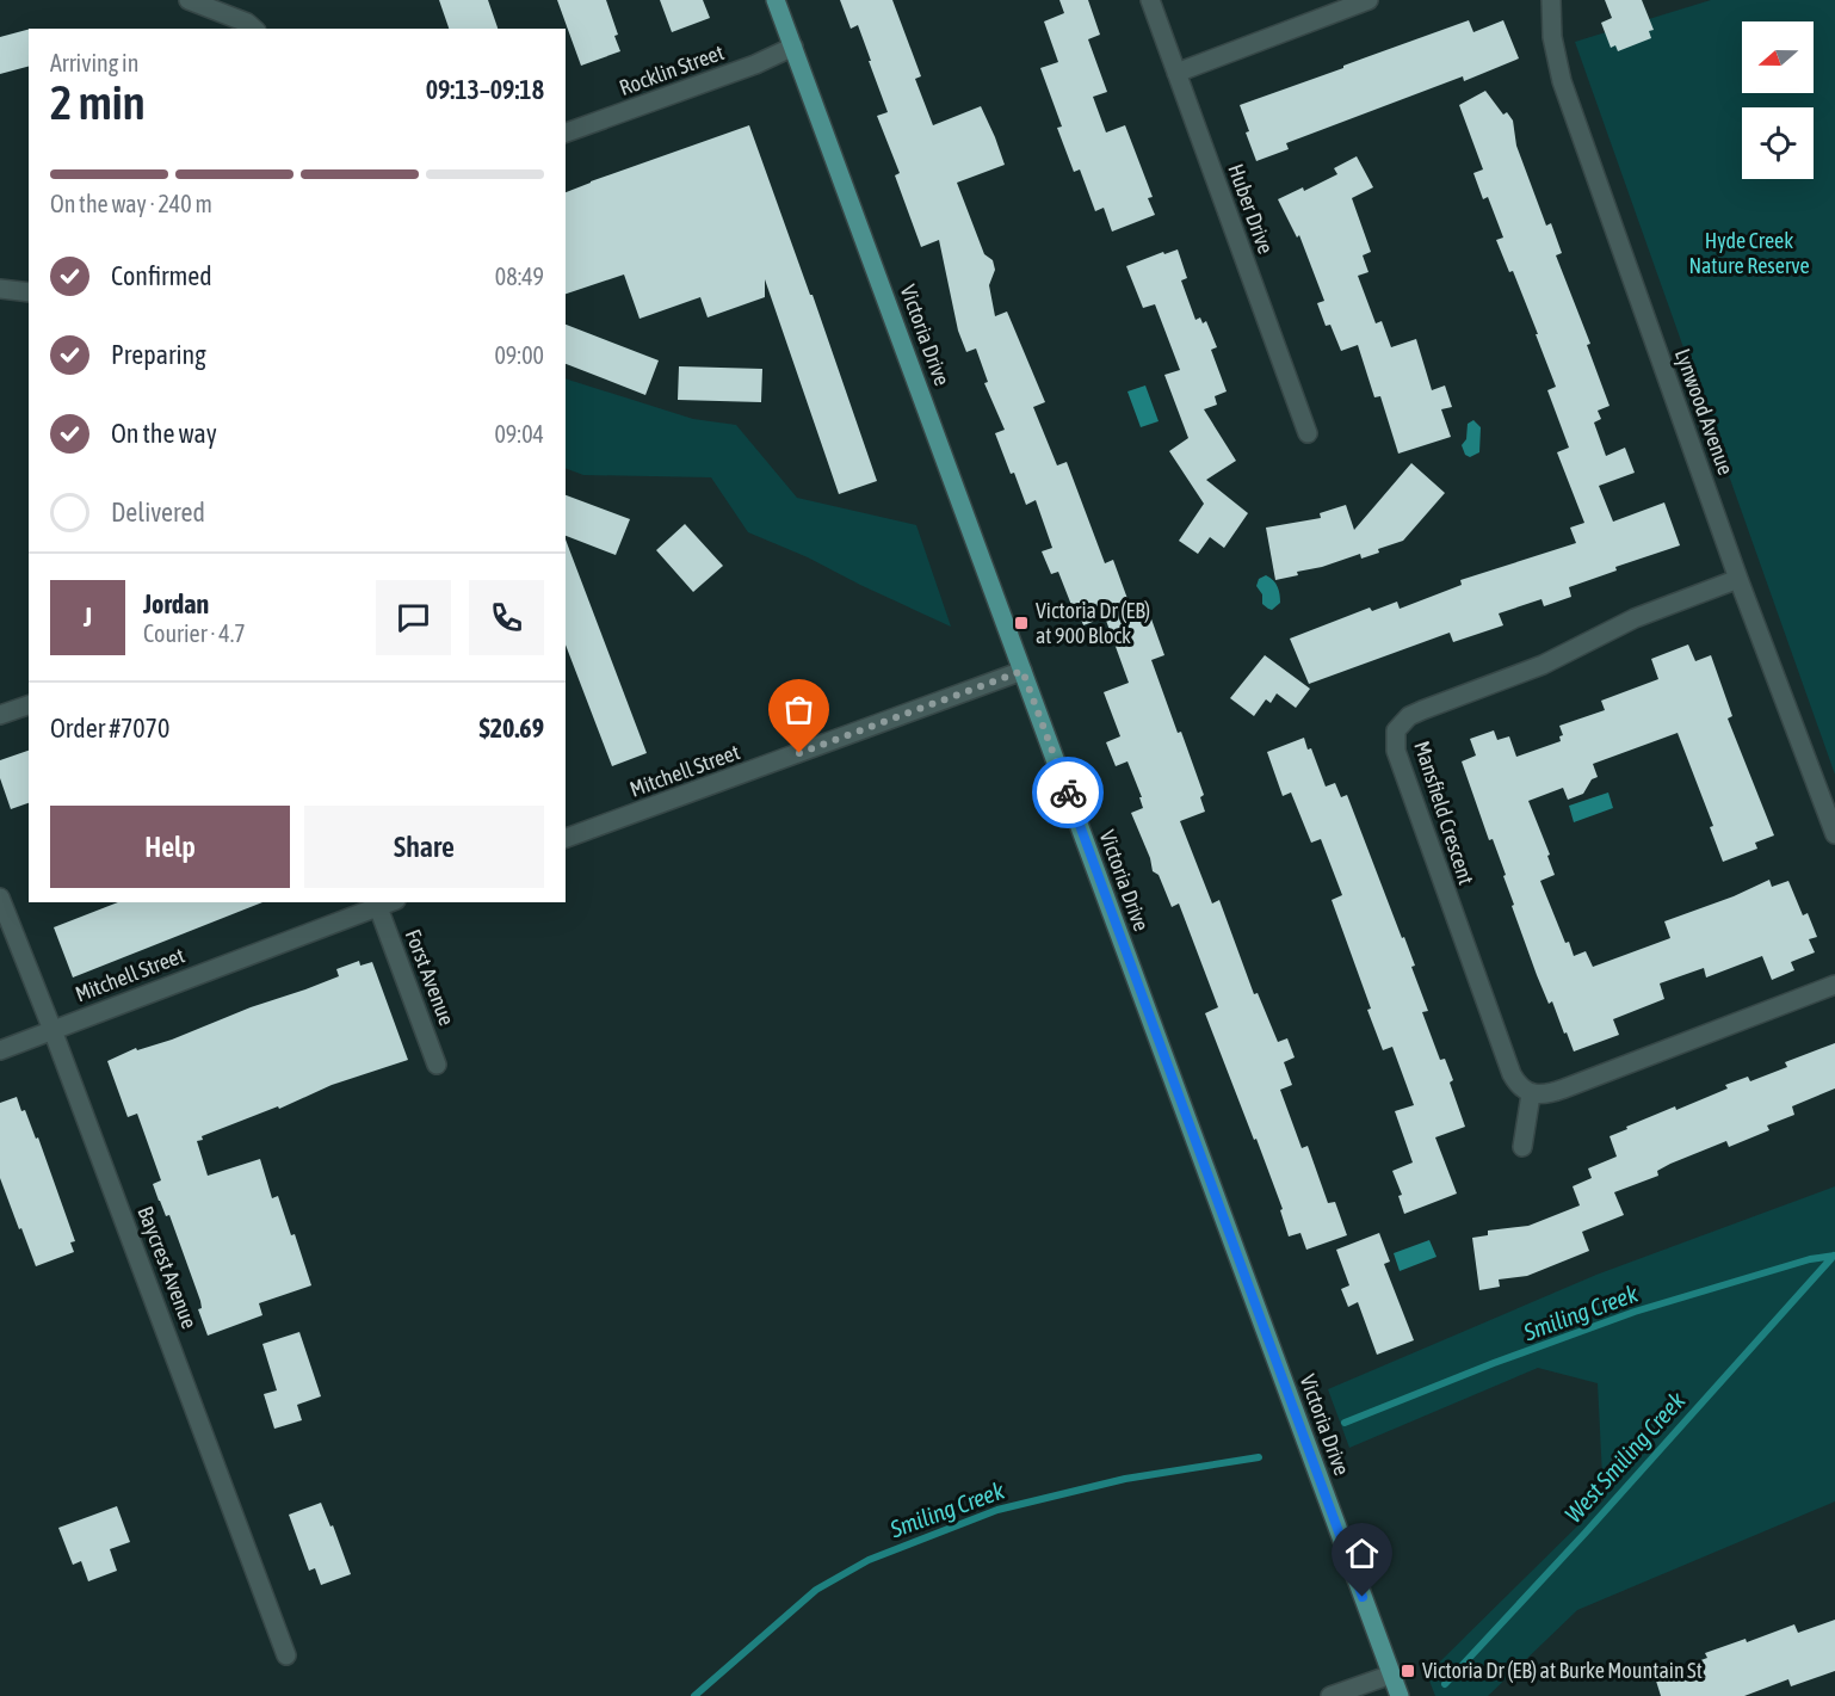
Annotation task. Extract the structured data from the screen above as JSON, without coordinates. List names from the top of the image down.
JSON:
{
  "streets": {
    "main road": ["Victoria Drive"],
    "street": [
      "Rocklin Street",
      "Huber Drive",
      "Lynwood Avenue",
      "Mitchell Street",
      "Mansfield Crescent",
      "Forst Avenue",
      "Baycrest Avenue"
    ]
  },
  "crossings": [
    ["Rocklin Street", "Victoria Drive"],
    ["Victoria Drive", "Mitchell Street"],
    ["Lynwood Avenue", "Mansfield Crescent"],
    ["Mitchell Street", "Forst Avenue"],
    ["Mitchell Street", "Baycrest Avenue"]
  ],
  "water": ["Smiling Creek", "West Smiling Creek"],
  "parks": ["Hyde Creek Nature Reserve"],
  "places": {
    "transit": ["Victoria Dr (EB) at 900 Block", "Victoria Dr (EB) at Burke Mountain St"]
  },
  "north": "left",
  "page": {
    "heading": ["2 min", "Arriving in", "09:13–09:18"],
    "panel": [
      "Jordan",
      "Courier · 4.7",
      "Order #7070",
      "$20.69"
    ],
    "bar": "On the way · 240 m",
    "list": [
      ["Confirmed", "08:49"],
      ["Preparing", "09:00"],
      ["On the way", "09:04"],
      "Delivered"
    ],
    "round": "J",
    "buttons": ["Help", "Share"]
  }
}
